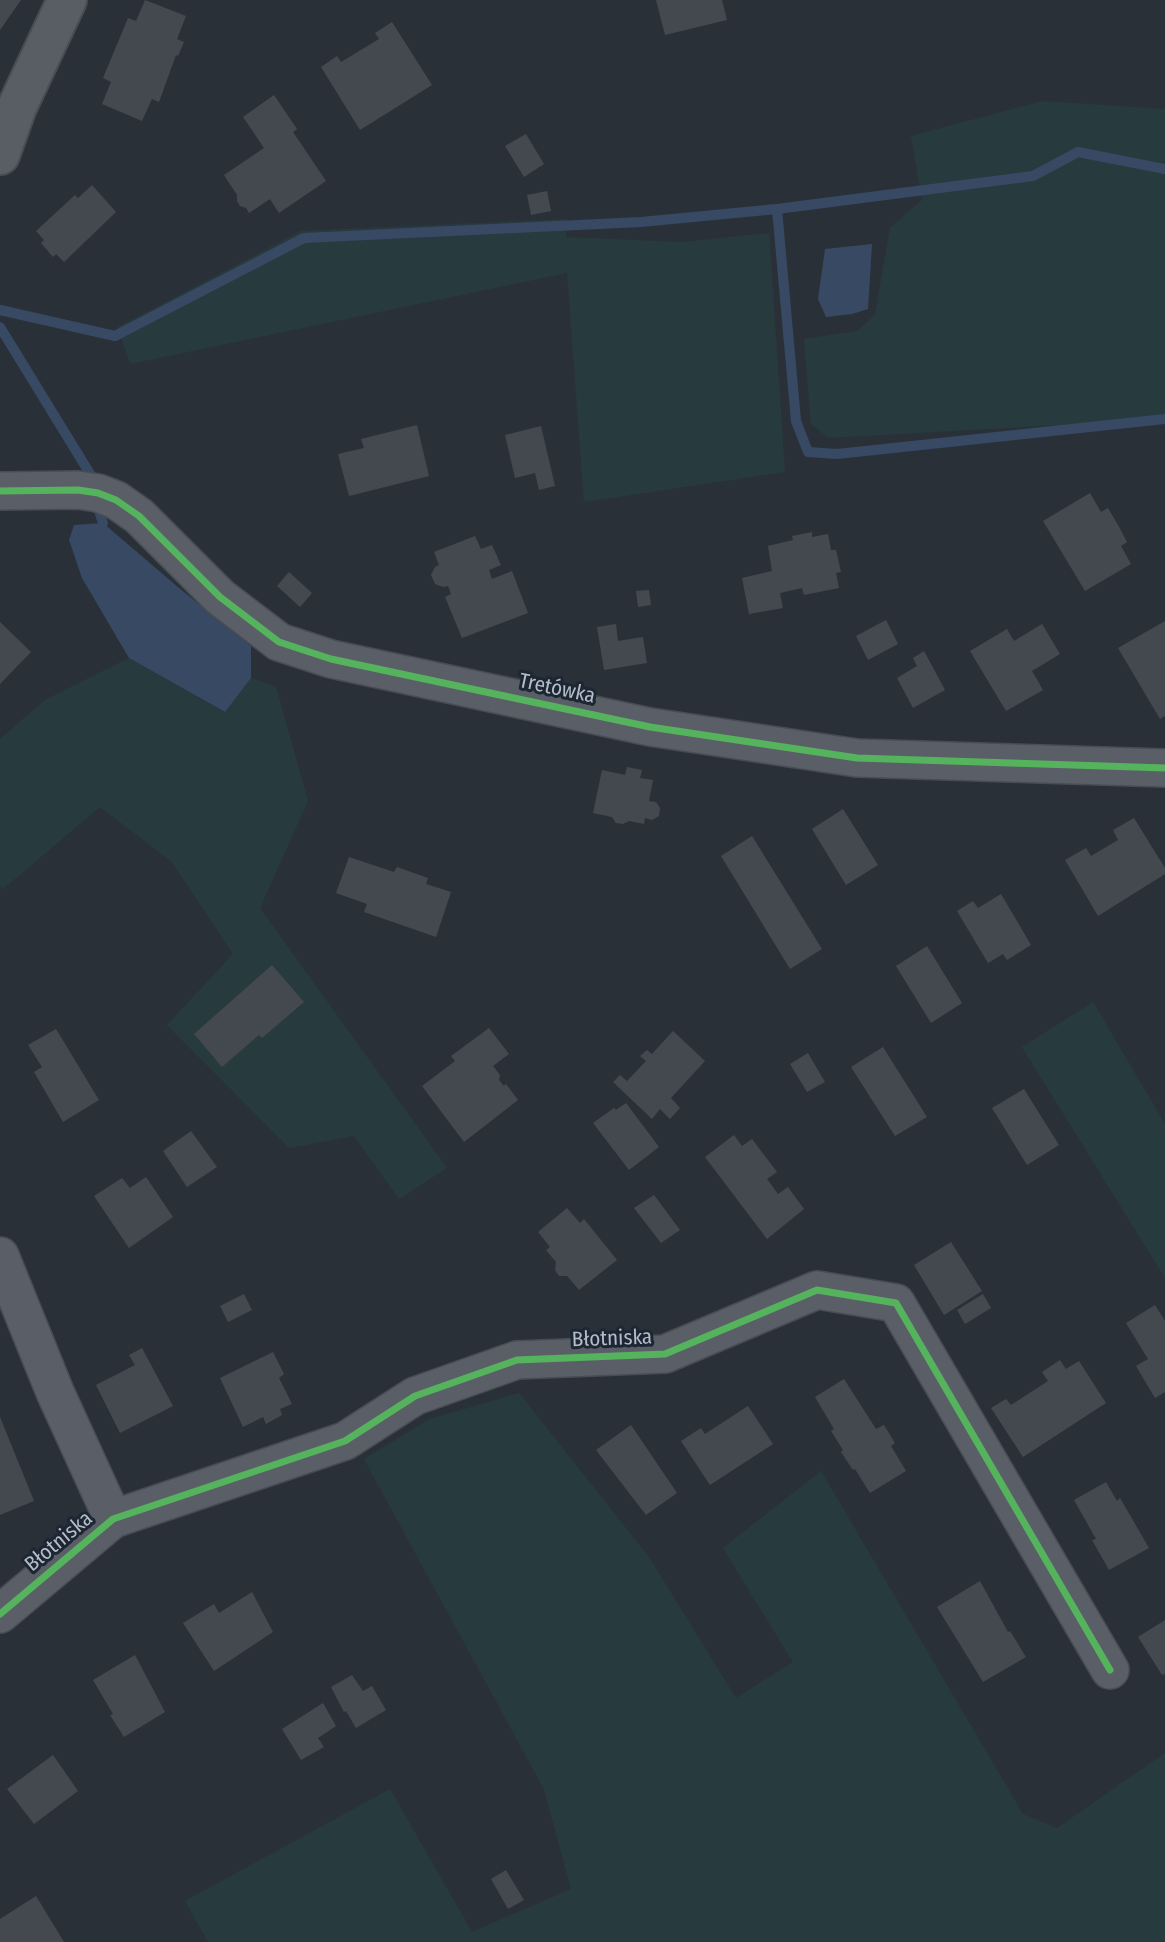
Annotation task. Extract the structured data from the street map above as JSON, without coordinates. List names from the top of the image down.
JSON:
{
  "streets": {
    "street": ["Tretówka", "Błotniska"]
  }
}
